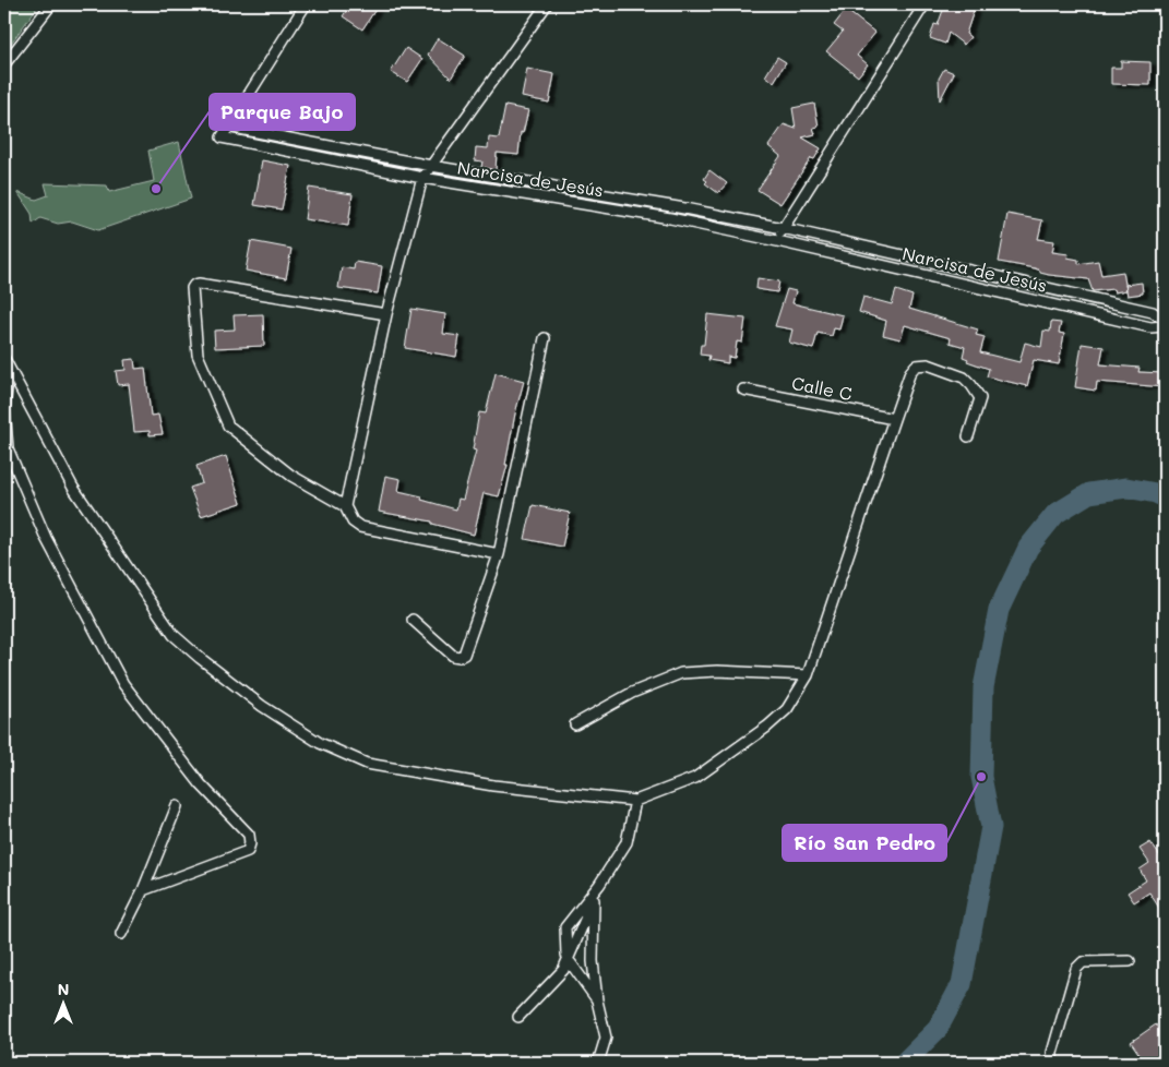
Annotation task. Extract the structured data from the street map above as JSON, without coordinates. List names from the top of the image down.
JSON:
{
  "streets": {
    "street": ["Narcisa de Jesús", "Calle C"]
  },
  "places": ["Parque Bajo", "Río San Pedro"],
  "north": "top"
}
